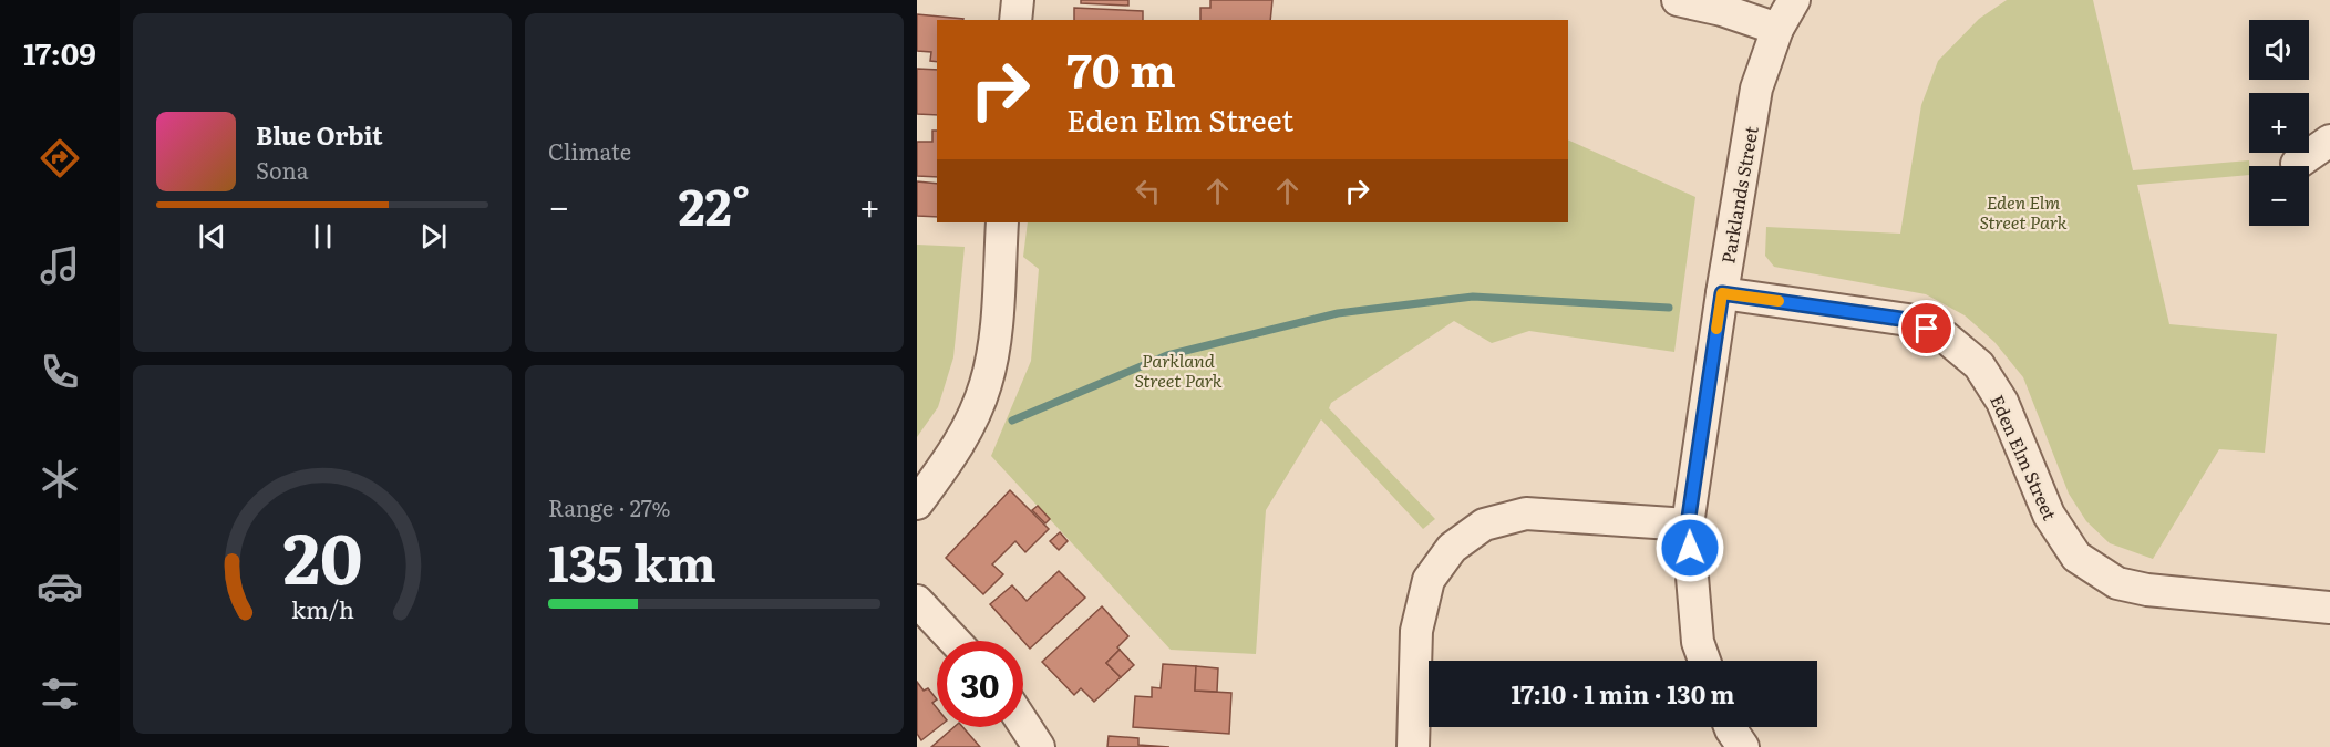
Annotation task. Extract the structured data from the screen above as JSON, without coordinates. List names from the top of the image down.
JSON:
{
  "streets": {
    "street": ["Parklands Street", "Eden Elm Street"]
  },
  "crossings": [
    ["Parklands Street", "Eden Elm Street"]
  ],
  "parks": ["Eden Elm Street Park", "Parkland Street Park"],
  "page": {
    "tabs": "17:09",
    "tile": [
      "Climate",
      ["Range · 27%", "135 km"]
    ],
    "map_buttons": ["+", "−"],
    "turn": ["70 m", "Eden Elm Street"],
    "song": ["Blue Orbit", "Sona"],
    "heat": ["−", "22°", "+"],
    "limit": "30",
    "trip": "17:10 · 1 min · 130 m",
    "gauge": ["20", "km/h"]
  }
}
